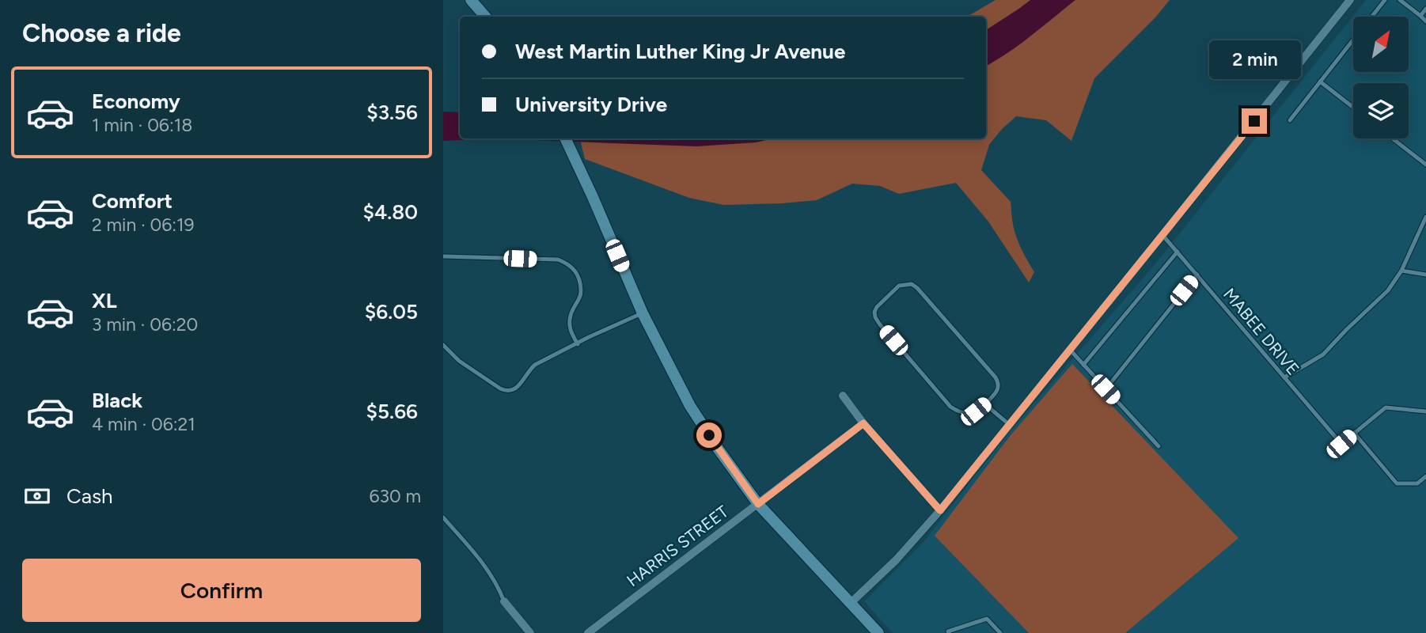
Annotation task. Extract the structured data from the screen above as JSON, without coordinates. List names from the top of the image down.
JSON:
{
  "streets": {
    "street": ["HARRIS STREET"],
    "lane": ["MABEE DRIVE"]
  },
  "north": "top right",
  "page": {
    "heading": "Choose a ride",
    "banner": ["West Martin Luther King Jr Avenue", "University Drive"],
    "bubble": "2 min",
    "list": [
      {
        "name": "Economy",
        "note": "1 min · 06:18",
        "value": "$3.56"
      },
      {
        "name": "Comfort",
        "note": "2 min · 06:19",
        "value": "$4.80"
      },
      {
        "name": "XL",
        "note": "3 min · 06:20",
        "value": "$6.05"
      },
      {
        "name": "Black",
        "note": "4 min · 06:21",
        "value": "$5.66"
      }
    ],
    "pay": ["Cash", "630 m"],
    "buttons": "Confirm"
  }
}
